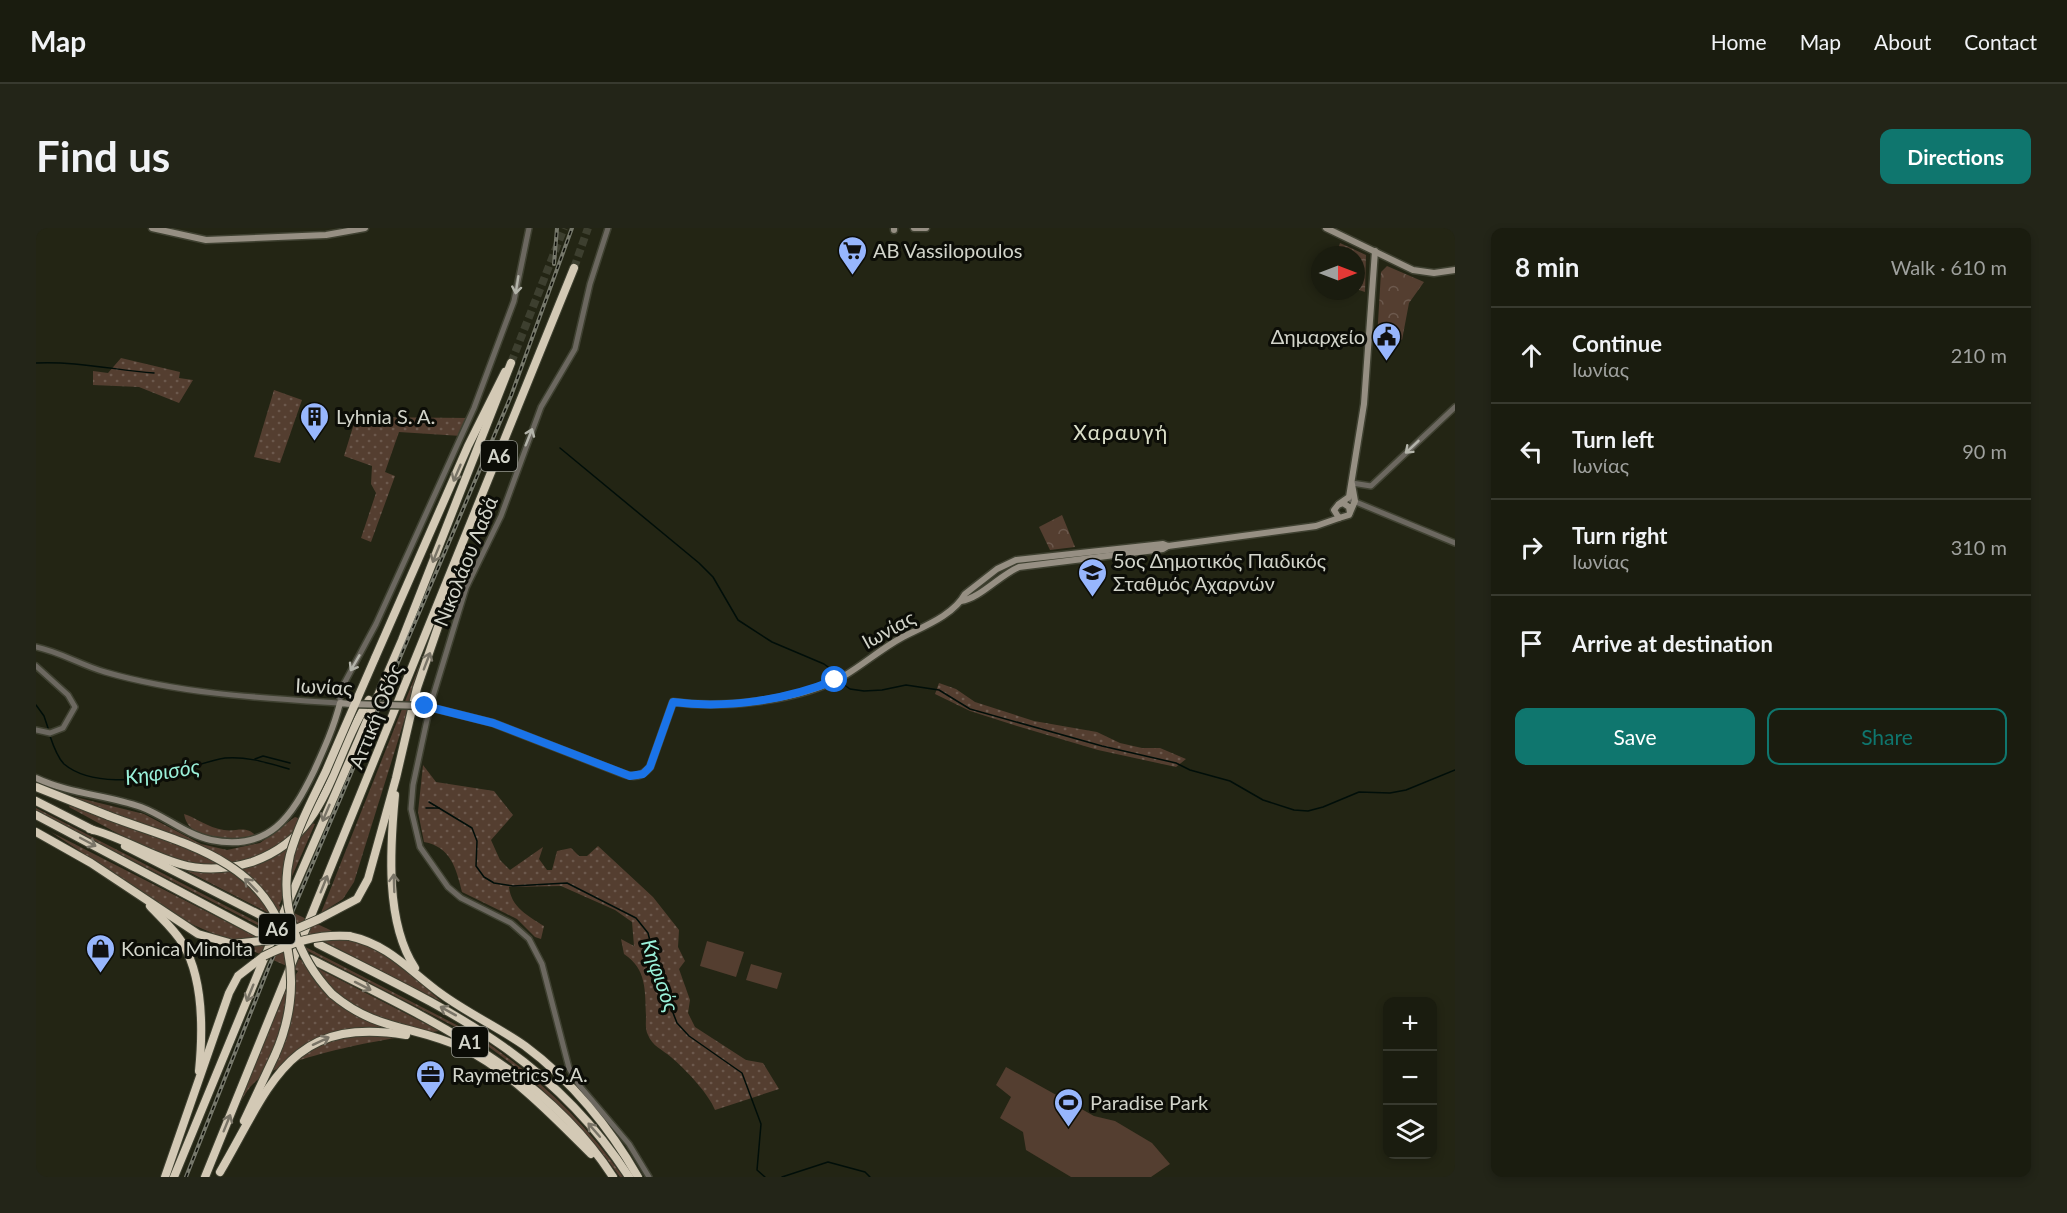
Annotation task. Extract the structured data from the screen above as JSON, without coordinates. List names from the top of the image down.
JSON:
{
  "streets": {
    "highway": ["Α6", "Αττική Οδός", "Α1"],
    "main road": ["Ιωνίας"],
    "street": ["Νικολάου Λαδά"]
  },
  "crossings": [
    ["Νικολάου Λαδά", "Ιωνίας"]
  ],
  "one_way": ["Νικολάου Λαδά"],
  "districts": ["Χαραυγή"],
  "water": ["Κηφισός"],
  "places": {
    "supermarket": ["AB Vassilopoulos"],
    "public building": ["Δημαρχείο"],
    "building": ["Lyhnia S. A."],
    "school or university": ["5ος Δημοτικός Παιδικός Σταθμός Αχαρνών"],
    "shop": ["Konica Minolta"],
    "office": ["Raymetrics S.A."],
    "sports": ["Paradise Park"]
  },
  "north": "right",
  "page": {
    "header": "Map",
    "nav": [
      "Home",
      "Map",
      "About",
      "Contact"
    ],
    "buttons": [
      "Directions",
      ["Save", "Share"]
    ],
    "title": "Find us",
    "heading": ["8 min", "Walk · 610 m"],
    "list": [
      ["Continue", "Ιωνίας", "210 m"],
      ["Turn left", "Ιωνίας", "90 m"],
      ["Turn right", "Ιωνίας", "310 m"],
      "Arrive at destination"
    ],
    "map_buttons": ["+", "−"]
  }
}
